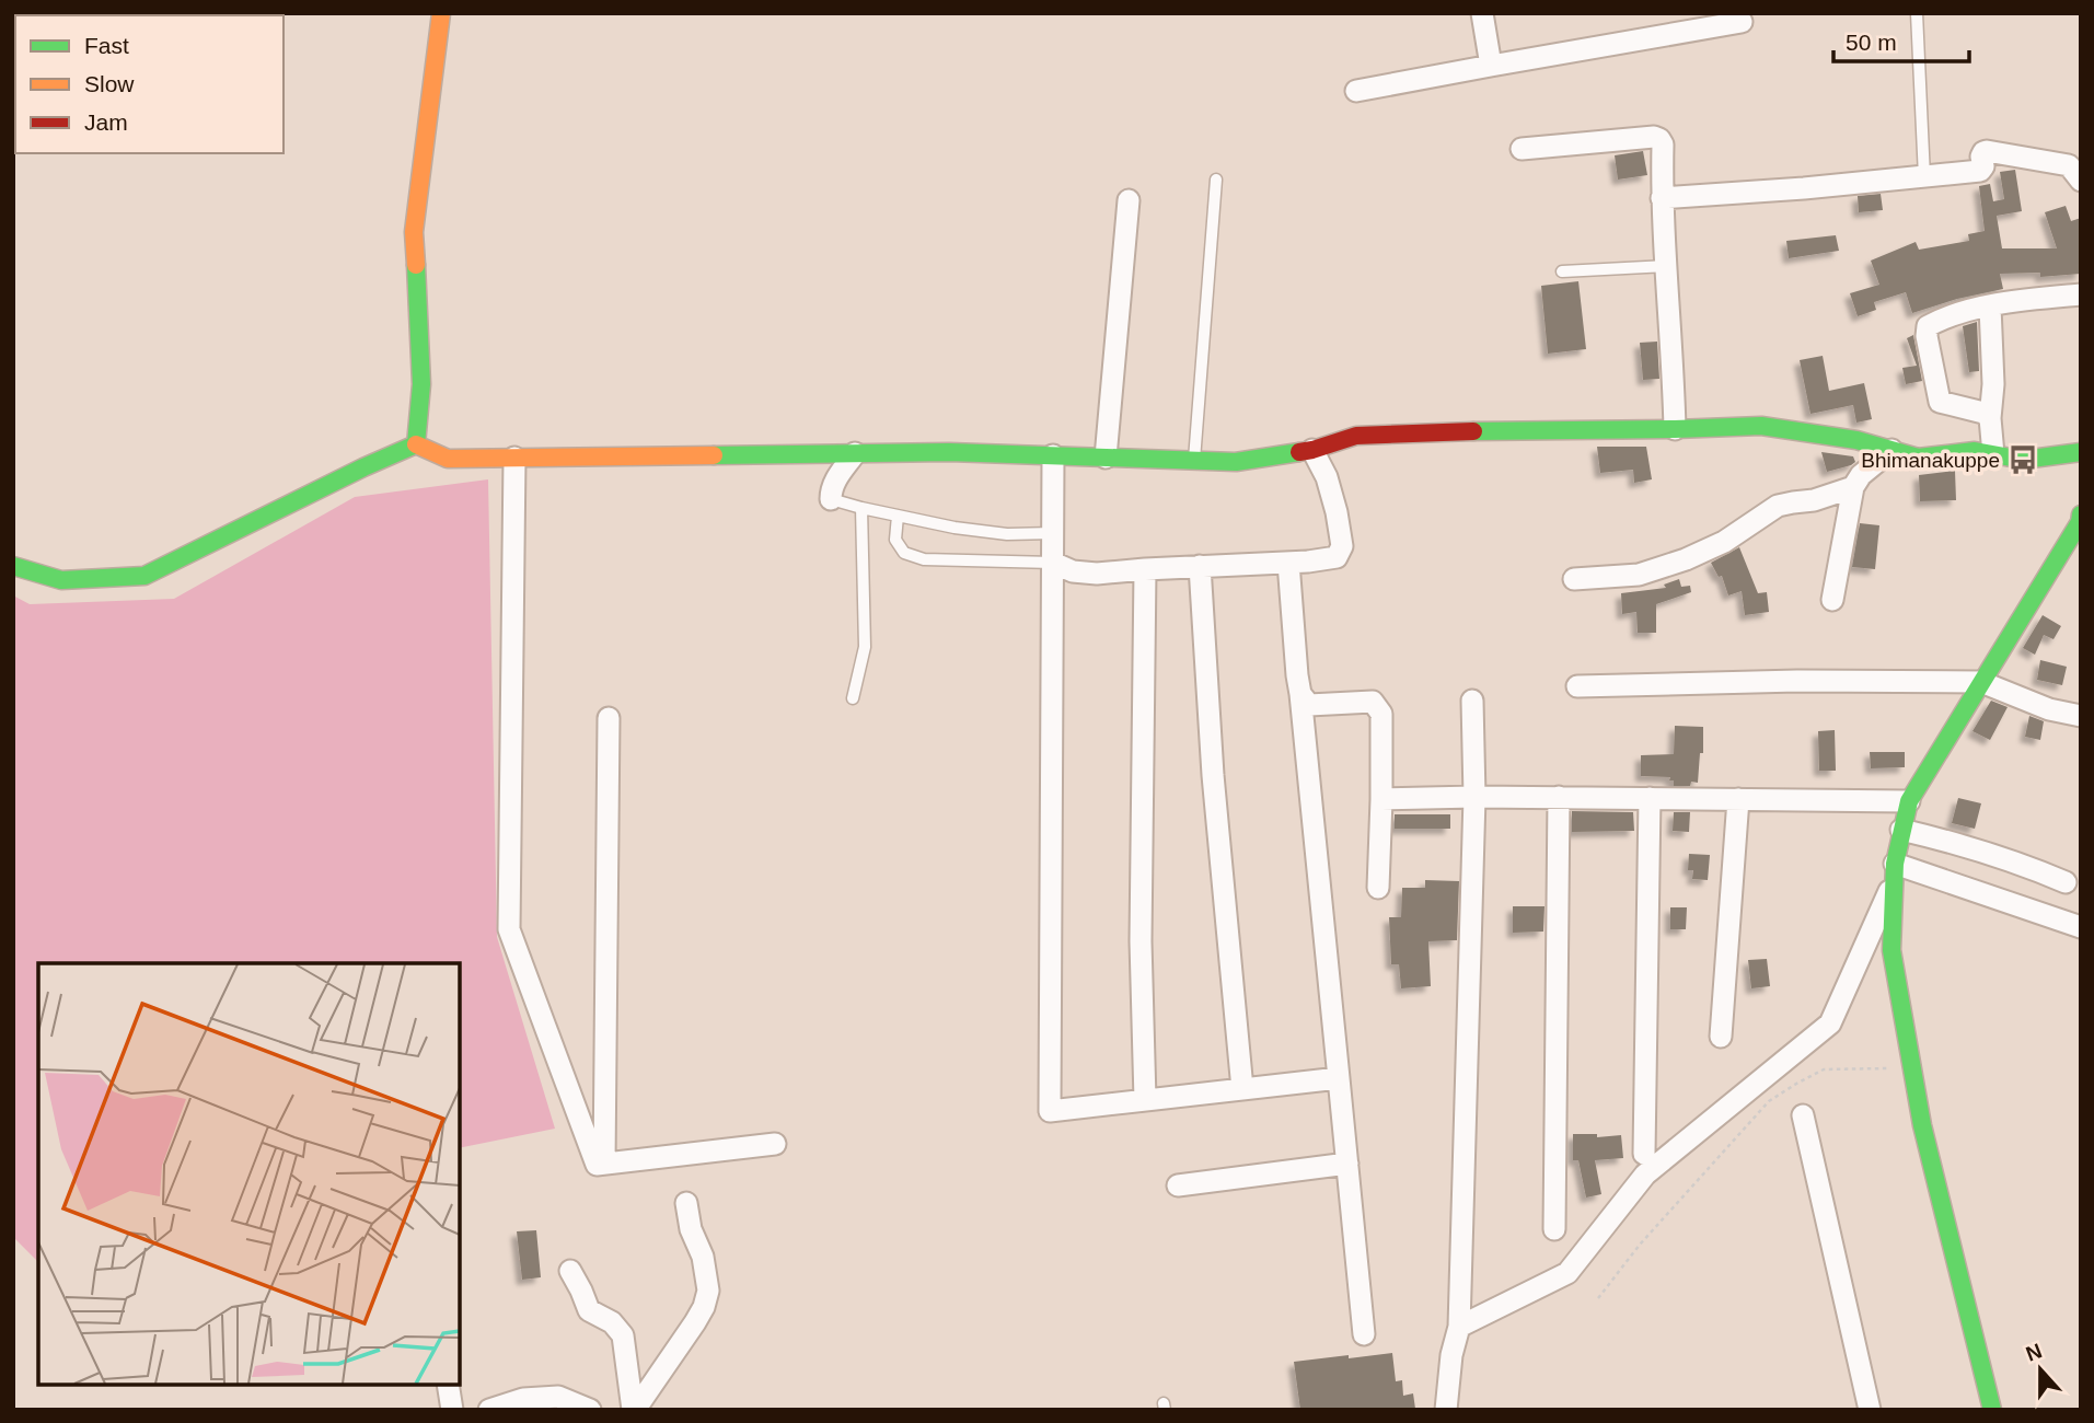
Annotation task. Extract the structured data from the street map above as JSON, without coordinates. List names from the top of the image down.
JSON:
{
  "places": {
    "bus stop": ["Bhimanakuppe"]
  },
  "legend": ["Fast", "Slow", "Jam"],
  "scale_bar": "50 m",
  "north": "top"
}
